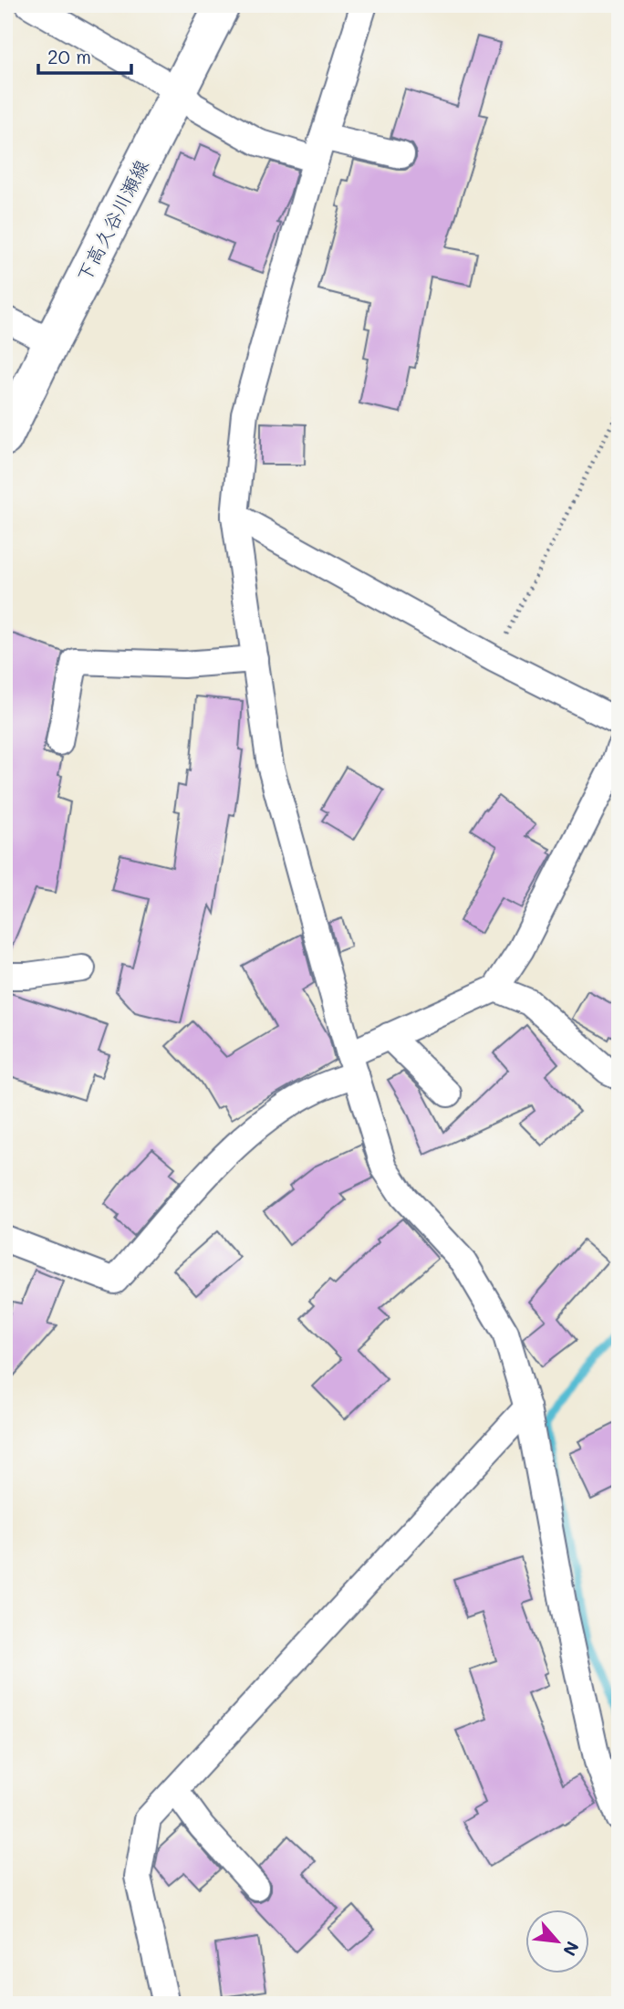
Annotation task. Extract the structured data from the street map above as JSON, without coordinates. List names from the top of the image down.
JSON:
{
  "streets": {
    "main road": ["下高久谷川瀬線"]
  },
  "scale_bar": "20 m",
  "north": "bottom right"
}
